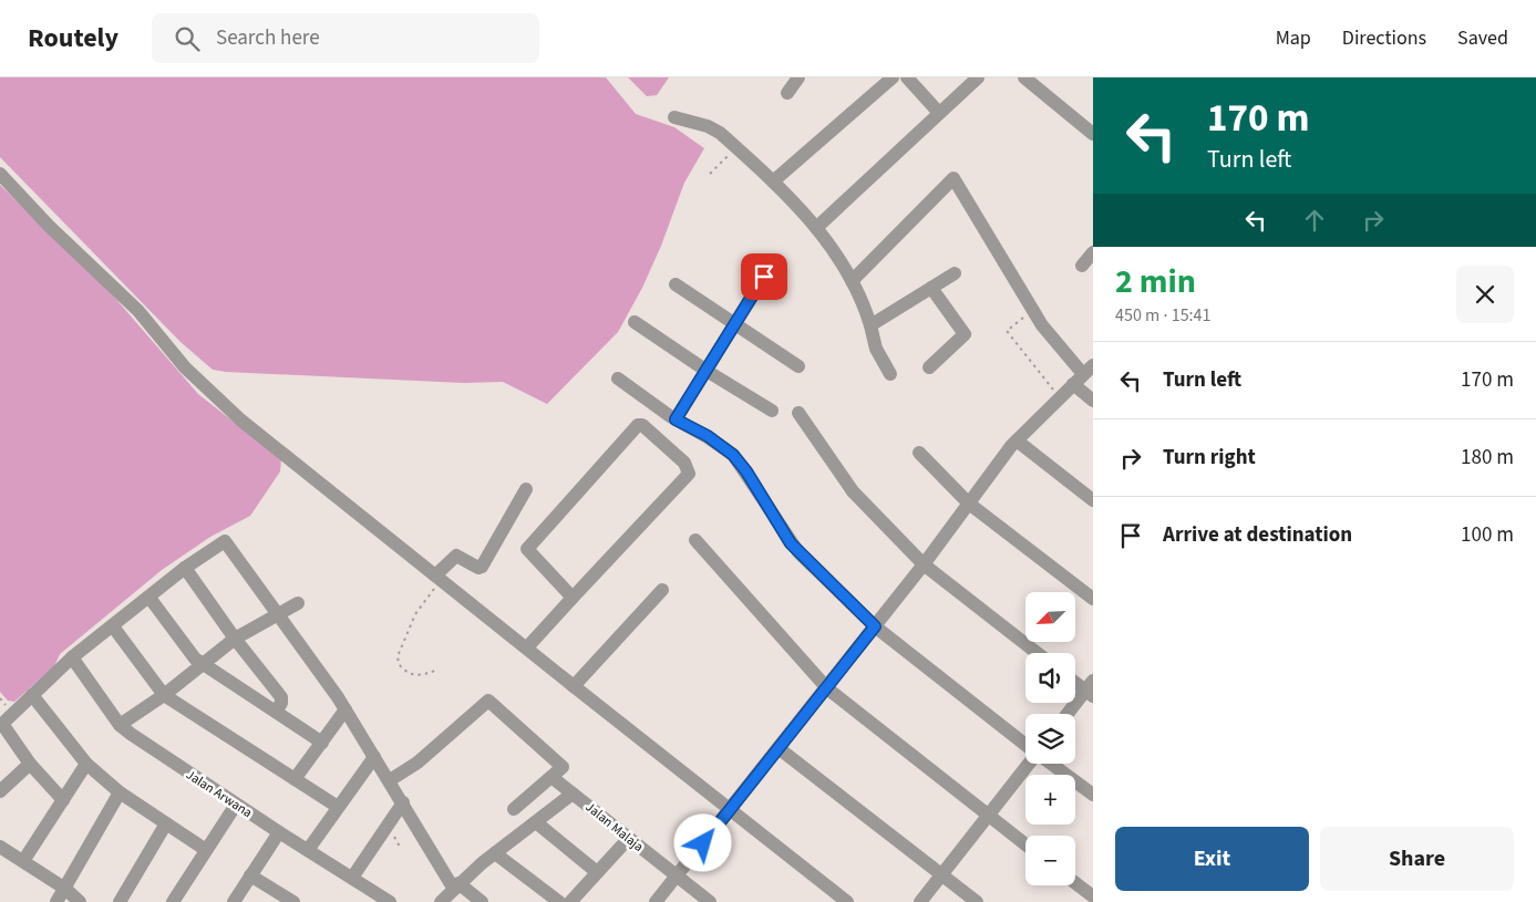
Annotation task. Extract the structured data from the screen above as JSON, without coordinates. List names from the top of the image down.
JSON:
{
  "streets": {
    "street": ["Jalan Arwana", "Jalan Malaja"]
  },
  "north": "bottom left",
  "page": {
    "header": "Routely",
    "search": "Search here",
    "nav": ["Map", "Directions", "Saved"],
    "turn": ["170 m", "Turn left"],
    "heading": ["2 min", "450 m · 15:41"],
    "list": [
      {
        "name": "Turn left",
        "value": "170 m"
      },
      {
        "name": "Turn right",
        "value": "180 m"
      },
      {
        "name": "Arrive at destination",
        "value": "100 m"
      }
    ],
    "map_buttons": ["+", "−"],
    "buttons": ["Exit", "Share"]
  }
}
